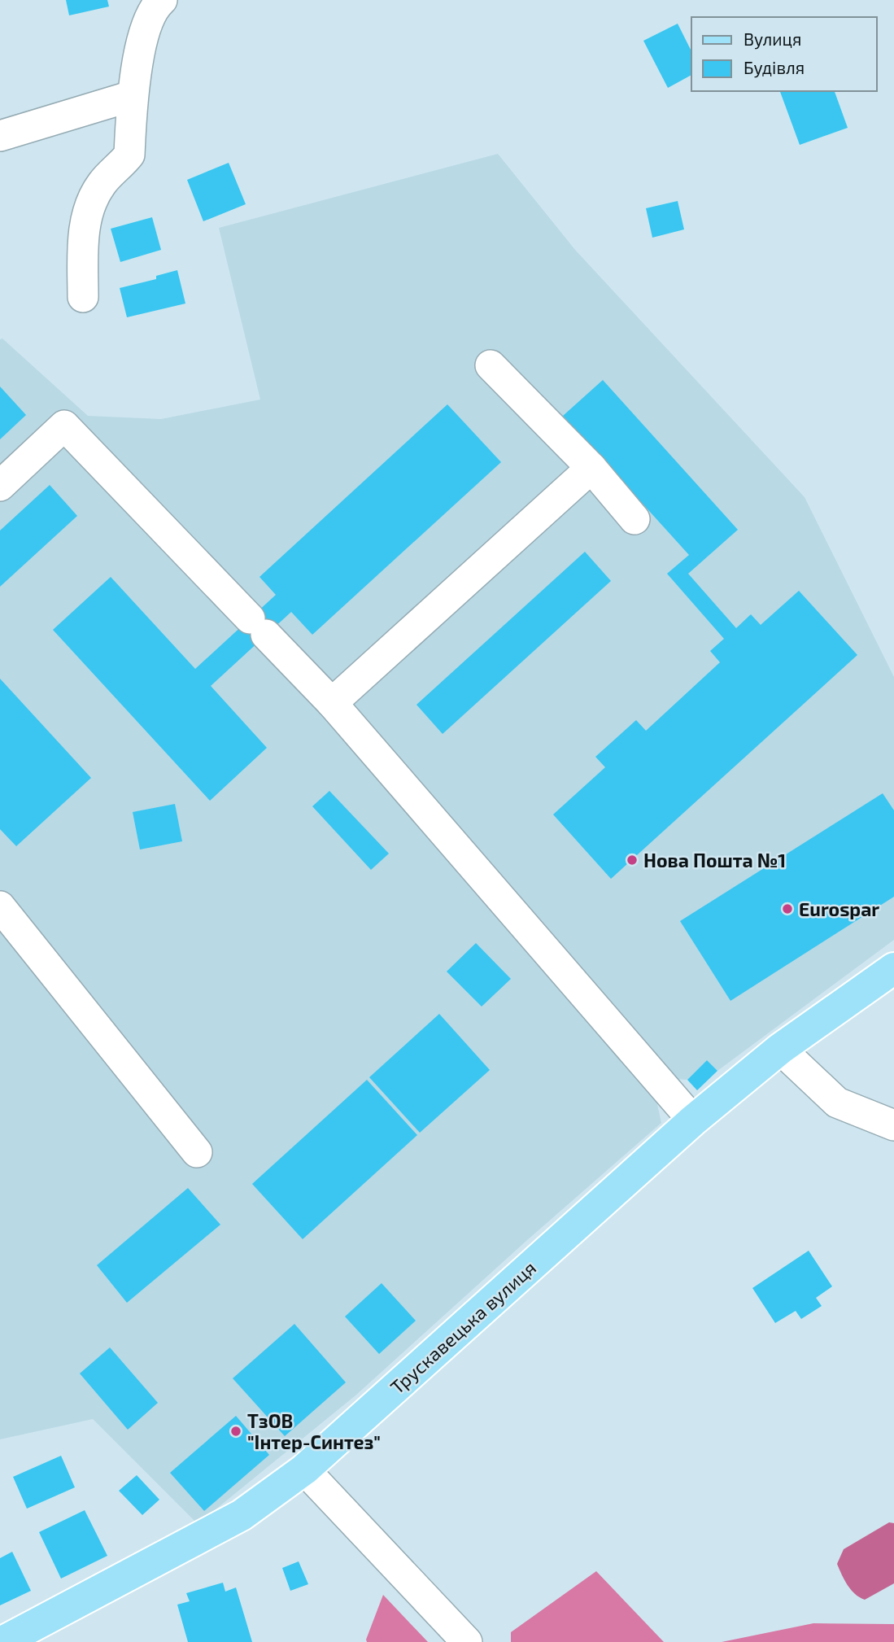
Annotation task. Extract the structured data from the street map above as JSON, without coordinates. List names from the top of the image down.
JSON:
{
  "streets": {
    "main road": ["Трускавецька вулиця"]
  },
  "places": ["Нова Пошта №1", "Eurospar", "ТзОВ \"Інтер-Синтез\""],
  "legend": ["Вулиця", "Будівля"]
}
